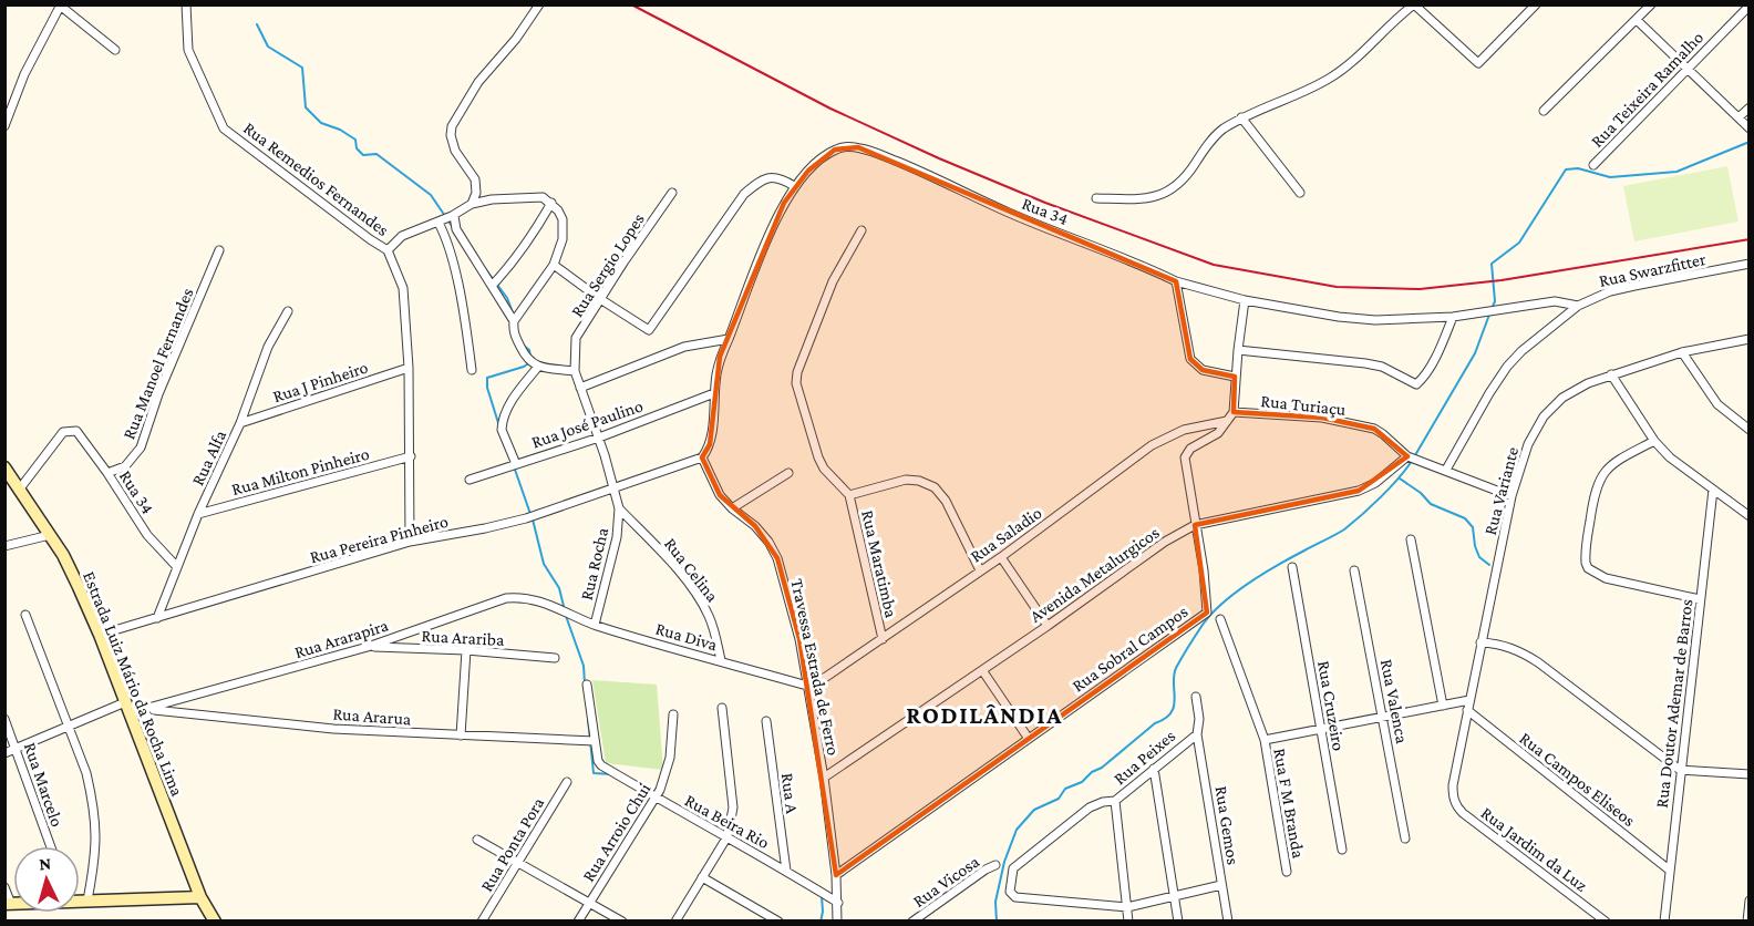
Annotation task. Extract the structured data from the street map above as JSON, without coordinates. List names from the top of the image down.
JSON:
{
  "streets": {
    "main road": ["Estrada Luiz Mário da Rocha Lima"],
    "street": [
      "Rua Teixeira Ramalho",
      "Rua Remedios Fernandes",
      "Rua 34",
      "Rua Sergio Lopes",
      "Rua Swarzfitter",
      "Rua Manoel Fernandes",
      "Rua J Pinheiro",
      "Rua Turiaçu",
      "Rua José Paulino",
      "Rua Alfa",
      "Rua Milton Pinheiro",
      "Rua Variante",
      "Rua Saladio",
      "Rua Pereira Pinheiro",
      "Rua Rocha",
      "Rua Maratimba",
      "Rua Celina",
      "Avenida Metalurgicos",
      "Rua Diva",
      "Rua Arariba",
      "Rua Ararapira",
      "Rua Sobral Campos",
      "Travessa Estrada de Ferro",
      "Rua Valenca",
      "Rua Doutor Ademar de Barros",
      "Rua Cruzeiro",
      "Rua Ararua",
      "Rua Peixes",
      "Rua Campos Eliseos",
      "Rua Marcelo",
      "Rua A",
      "Rua F M Branda",
      "Rua Beira Rio",
      "Rua Gemos",
      "Rua Arroio Chui",
      "Rua Ponta Pora",
      "Rua Jardim da Luz",
      "Rua Vicosa"
    ]
  },
  "crossings": [
    ["Rua Remedios Fernandes", "Rua J Pinheiro"],
    ["Rua Remedios Fernandes", "Rua Milton Pinheiro"],
    ["Rua Remedios Fernandes", "Rua Pereira Pinheiro"],
    ["Rua 34", "Rua Manoel Fernandes"],
    ["Rua 34", "Rua Alfa"],
    ["Rua 34", "Estrada Luiz Mário da Rocha Lima"],
    ["Rua Sergio Lopes", "Rua José Paulino"],
    ["Rua Sergio Lopes", "Rua Pereira Pinheiro"],
    ["Rua Sergio Lopes", "Rua Rocha"],
    ["Rua Sergio Lopes", "Rua Celina"],
    ["Rua Swarzfitter", "Rua Turiaçu"],
    ["Rua J Pinheiro", "Rua Alfa"],
    ["Rua Turiaçu", "Rua Variante"],
    ["Rua Turiaçu", "Avenida Metalurgicos"],
    ["Rua Alfa", "Rua Milton Pinheiro"],
    ["Rua Alfa", "Rua Pereira Pinheiro"],
    ["Rua Variante", "Rua Campos Eliseos"],
    ["Rua Variante", "Rua Jardim da Luz"],
    ["Rua Saladio", "Rua Maratimba"],
    ["Rua Saladio", "Rua Diva"],
    ["Rua Saladio", "Travessa Estrada de Ferro"],
    ["Rua Pereira Pinheiro", "Travessa Estrada de Ferro"],
    ["Rua Pereira Pinheiro", "Estrada Luiz Mário da Rocha Lima"],
    ["Rua Rocha", "Rua Celina"],
    ["Rua Rocha", "Rua Diva"],
    ["Rua Celina", "Rua Diva"],
    ["Avenida Metalurgicos", "Rua Sobral Campos"],
    ["Avenida Metalurgicos", "Travessa Estrada de Ferro"],
    ["Rua Diva", "Rua Ararapira"],
    ["Rua Diva", "Travessa Estrada de Ferro"],
    ["Rua Arariba", "Rua Ararapira"],
    ["Rua Ararapira", "Estrada Luiz Mário da Rocha Lima"],
    ["Rua Ararapira", "Rua Ararua"],
    ["Rua Ararapira", "Rua Marcelo"],
    ["Rua Sobral Campos", "Travessa Estrada de Ferro"],
    ["Travessa Estrada de Ferro", "Rua Beira Rio"],
    ["Rua Doutor Ademar de Barros", "Rua Campos Eliseos"],
    ["Rua Ararua", "Rua Beira Rio"],
    ["Rua Peixes", "Rua Gemos"],
    ["Rua A", "Rua Beira Rio"],
    ["Rua Beira Rio", "Rua Arroio Chui"]
  ],
  "districts": ["RODILÂNDIA"],
  "north": "top"
}
